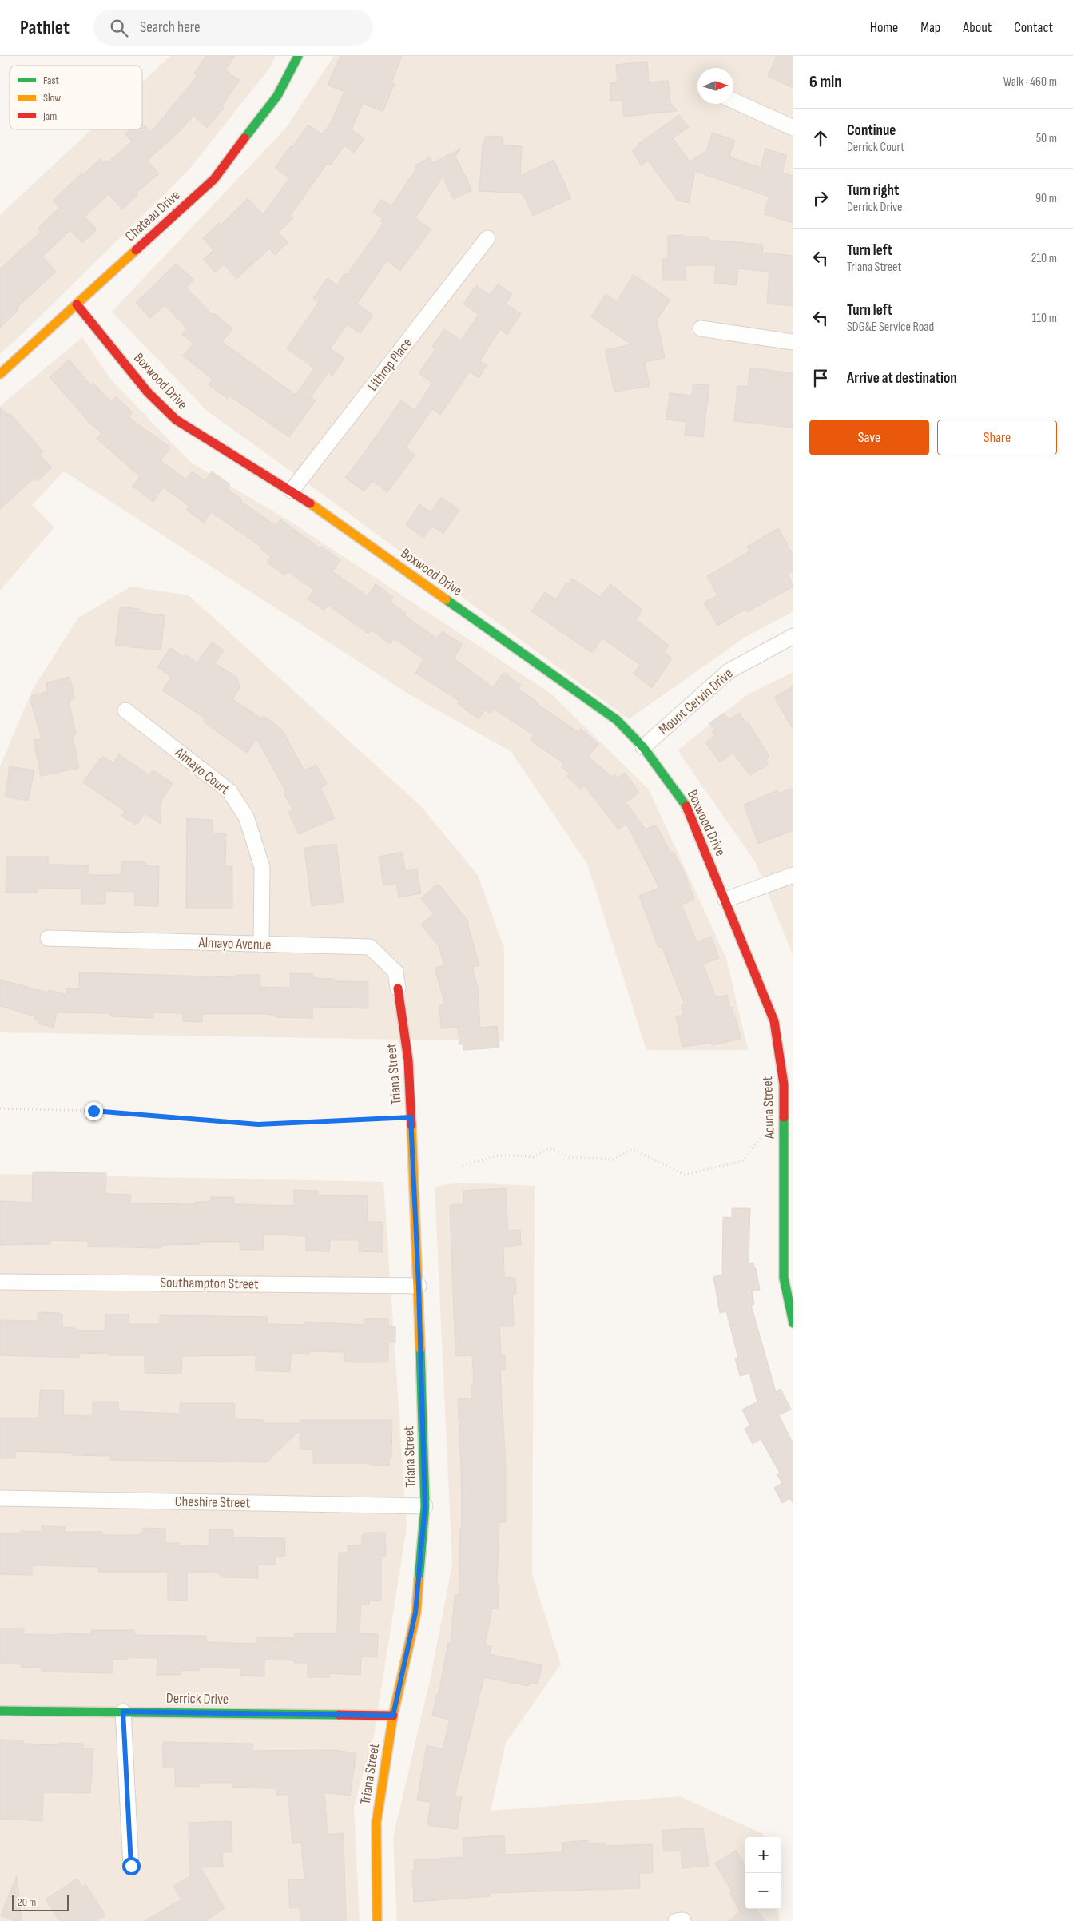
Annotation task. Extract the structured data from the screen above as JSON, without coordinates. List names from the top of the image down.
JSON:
{
  "streets": {
    "street": [
      "Chateau Drive",
      "Lithrop Place",
      "Boxwood Drive",
      "Mount Cervin Drive",
      "Almayo Court",
      "Almayo Avenue",
      "Triana Street",
      "Acuna Street",
      "Southampton Street",
      "Cheshire Street",
      "Derrick Drive"
    ]
  },
  "crossings": [
    ["Chateau Drive", "Boxwood Drive"],
    ["Lithrop Place", "Boxwood Drive"],
    ["Boxwood Drive", "Mount Cervin Drive"],
    ["Boxwood Drive", "Acuna Street"],
    ["Almayo Court", "Almayo Avenue"],
    ["Almayo Avenue", "Triana Street"],
    ["Triana Street", "Southampton Street"],
    ["Triana Street", "Cheshire Street"],
    ["Triana Street", "Derrick Drive"]
  ],
  "legend": ["Fast", "Slow", "Jam"],
  "scale_bar": "20 m",
  "north": "right",
  "page": {
    "header": "Pathlet",
    "search": "Search here",
    "nav": [
      "Home",
      "Map",
      "About",
      "Contact"
    ],
    "heading": ["6 min", "Walk · 460 m"],
    "list": [
      ["Continue", "Derrick Court", "50 m"],
      ["Turn right", "Derrick Drive", "90 m"],
      ["Turn left", "Triana Street", "210 m"],
      ["Turn left", "SDG&E Service Road", "110 m"],
      "Arrive at destination"
    ],
    "buttons": ["Save", "Share"],
    "map_buttons": ["+", "−"],
    "scale": "20 m"
  }
}
